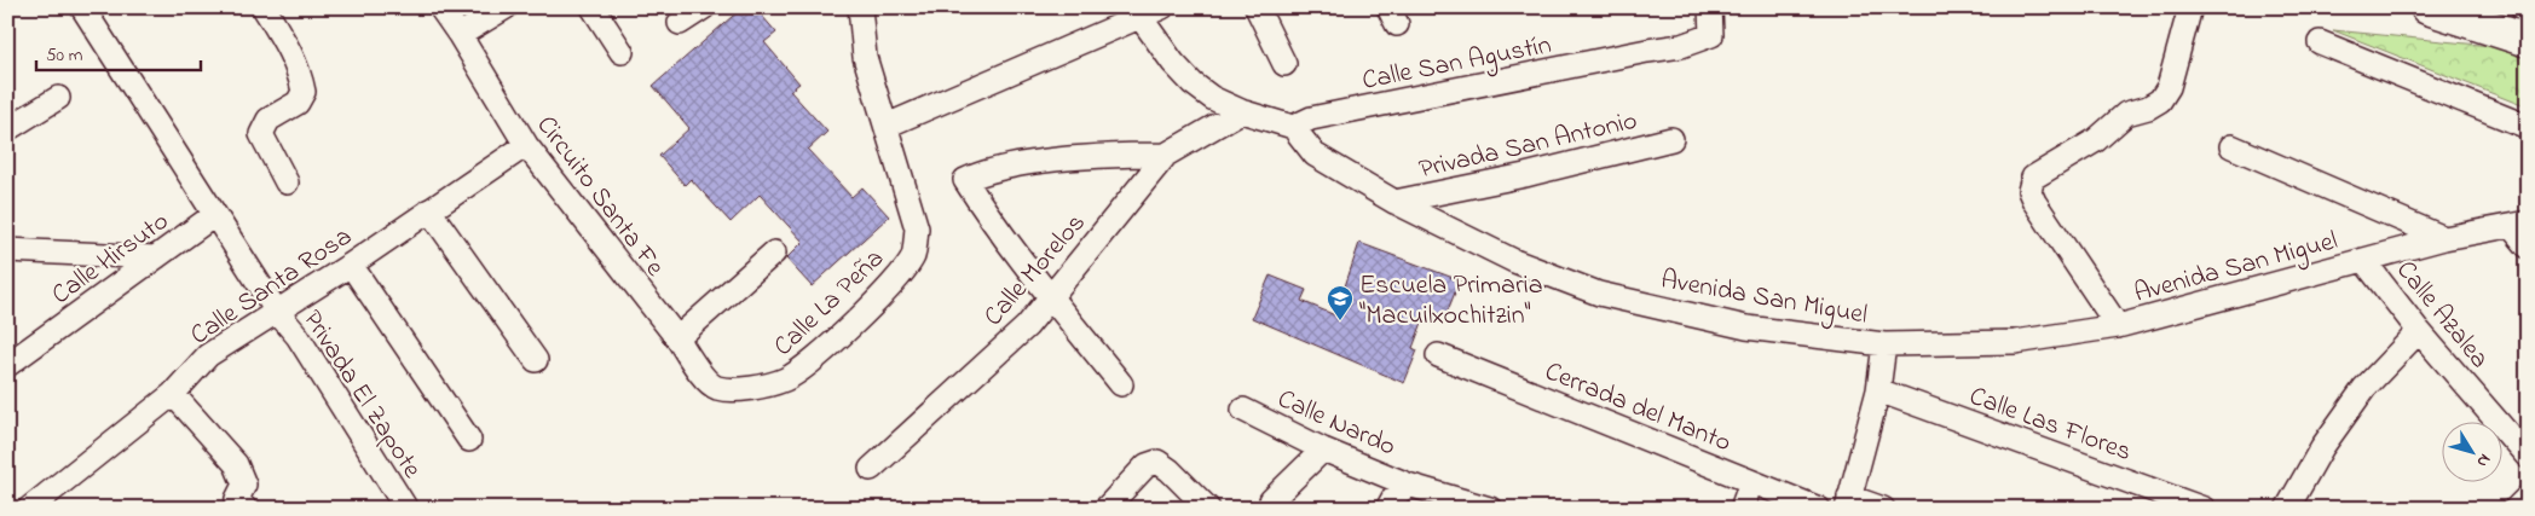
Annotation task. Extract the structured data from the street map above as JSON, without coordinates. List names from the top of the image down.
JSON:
{
  "streets": {
    "street": [
      "Calle San Agustín",
      "Privada San Antonio",
      "Circuito Santa Fe",
      "Calle Hirsuto",
      "Avenida San Miguel",
      "Calle Morelos",
      "Calle Santa Rosa",
      "Calle La Peña",
      "Calle Azalea",
      "Privada El Zapote",
      "Cerrada del Manto",
      "Calle Nardo",
      "Calle Las Flores"
    ]
  },
  "crossings": [
    ["Calle San Agustín", "Avenida San Miguel"],
    ["Privada San Antonio", "Avenida San Miguel"],
    ["Circuito Santa Fe", "Calle Santa Rosa"],
    ["Circuito Santa Fe", "Calle La Peña"],
    ["Calle Hirsuto", "Privada El Zapote"],
    ["Avenida San Miguel", "Calle Azalea"],
    ["Calle Santa Rosa", "Privada El Zapote"]
  ],
  "places": {
    "school or university": ["Escuela Primaria \"Macuilxochitzin\""]
  },
  "scale_bar": "50 m",
  "north": "bottom right"
}
